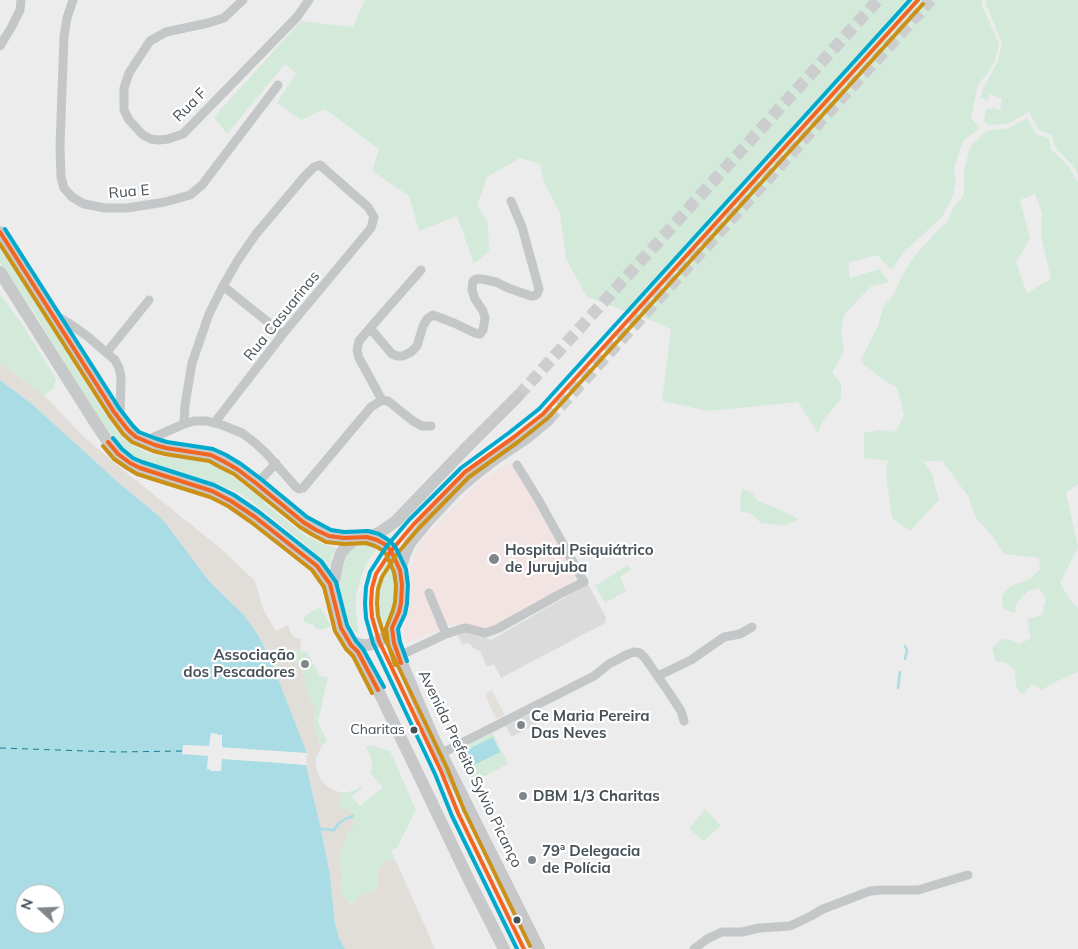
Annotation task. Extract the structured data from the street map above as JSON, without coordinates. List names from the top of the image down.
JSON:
{
  "streets": {
    "main road": ["Avenida Prefeito Sylvio Picanço"],
    "street": ["Rua F", "Rua E", "Rua Casuarinas"]
  },
  "places": [
    "Hospital Psiquiátrico de Jurujuba",
    "Associação dos Pescadores",
    "Ce Maria Pereira Das Neves",
    "Charitas",
    "DBM 1/3 Charitas",
    "79ª Delegacia de Polícia"
  ],
  "north": "left"
}
